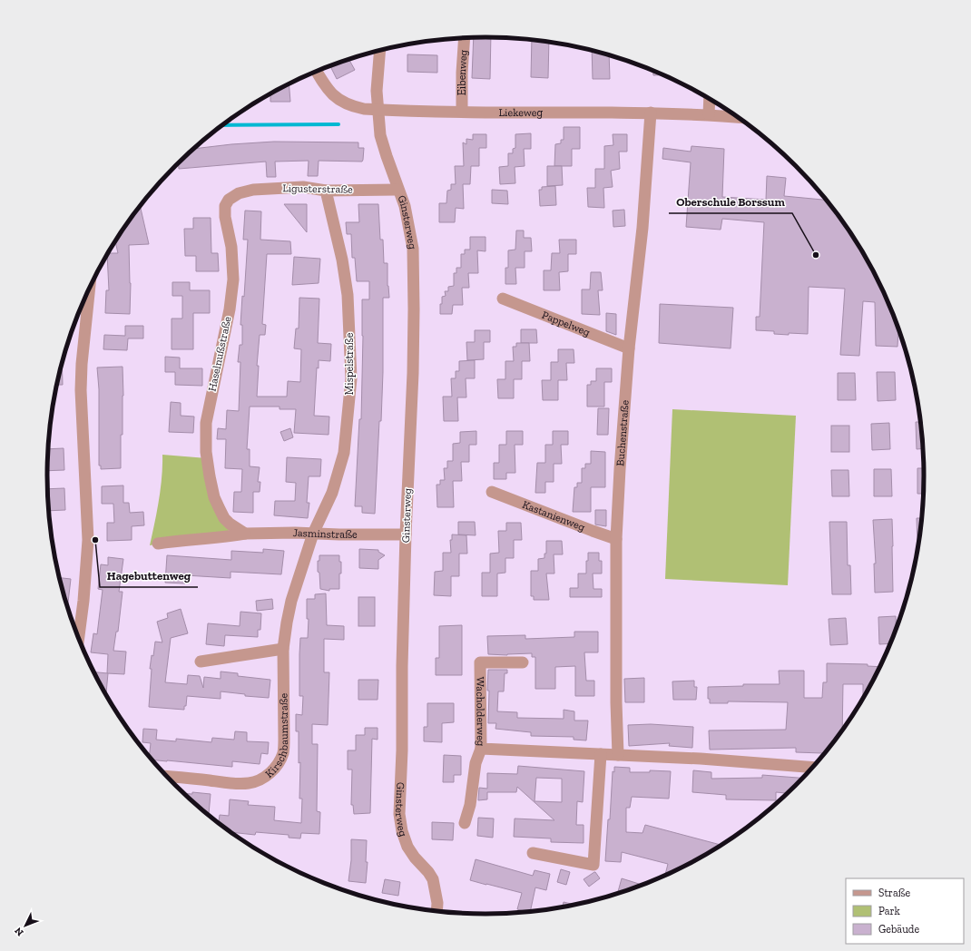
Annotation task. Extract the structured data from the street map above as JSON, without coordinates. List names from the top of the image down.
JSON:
{
  "streets": {
    "street": [
      "Eibenweg",
      "Liekeweg",
      "Ligusterstraße",
      "Ginsterweg",
      "Pappelweg",
      "Haselnußstraße",
      "Mispelstraße",
      "Buchenstraße",
      "Kastanienweg",
      "Jasminstraße",
      "Wacholderweg",
      "Kirschbaumstraße"
    ]
  },
  "crossings": [
    ["Eibenweg", "Liekeweg"],
    ["Liekeweg", "Ginsterweg"],
    ["Liekeweg", "Buchenstraße"],
    ["Ligusterstraße", "Ginsterweg"],
    ["Ligusterstraße", "Haselnußstraße"],
    ["Ligusterstraße", "Mispelstraße"],
    ["Ginsterweg", "Jasminstraße"],
    ["Pappelweg", "Buchenstraße"],
    ["Haselnußstraße", "Jasminstraße"],
    ["Mispelstraße", "Jasminstraße"],
    ["Mispelstraße", "Kirschbaumstraße"],
    ["Buchenstraße", "Kastanienweg"],
    ["Buchenstraße", "Wacholderweg"],
    ["Jasminstraße", "Kirschbaumstraße"]
  ],
  "places": ["Oberschule Borssum", "Hagebuttenweg"],
  "legend": ["Straße", "Park", "Gebäude"],
  "north": "bottom left"
}
